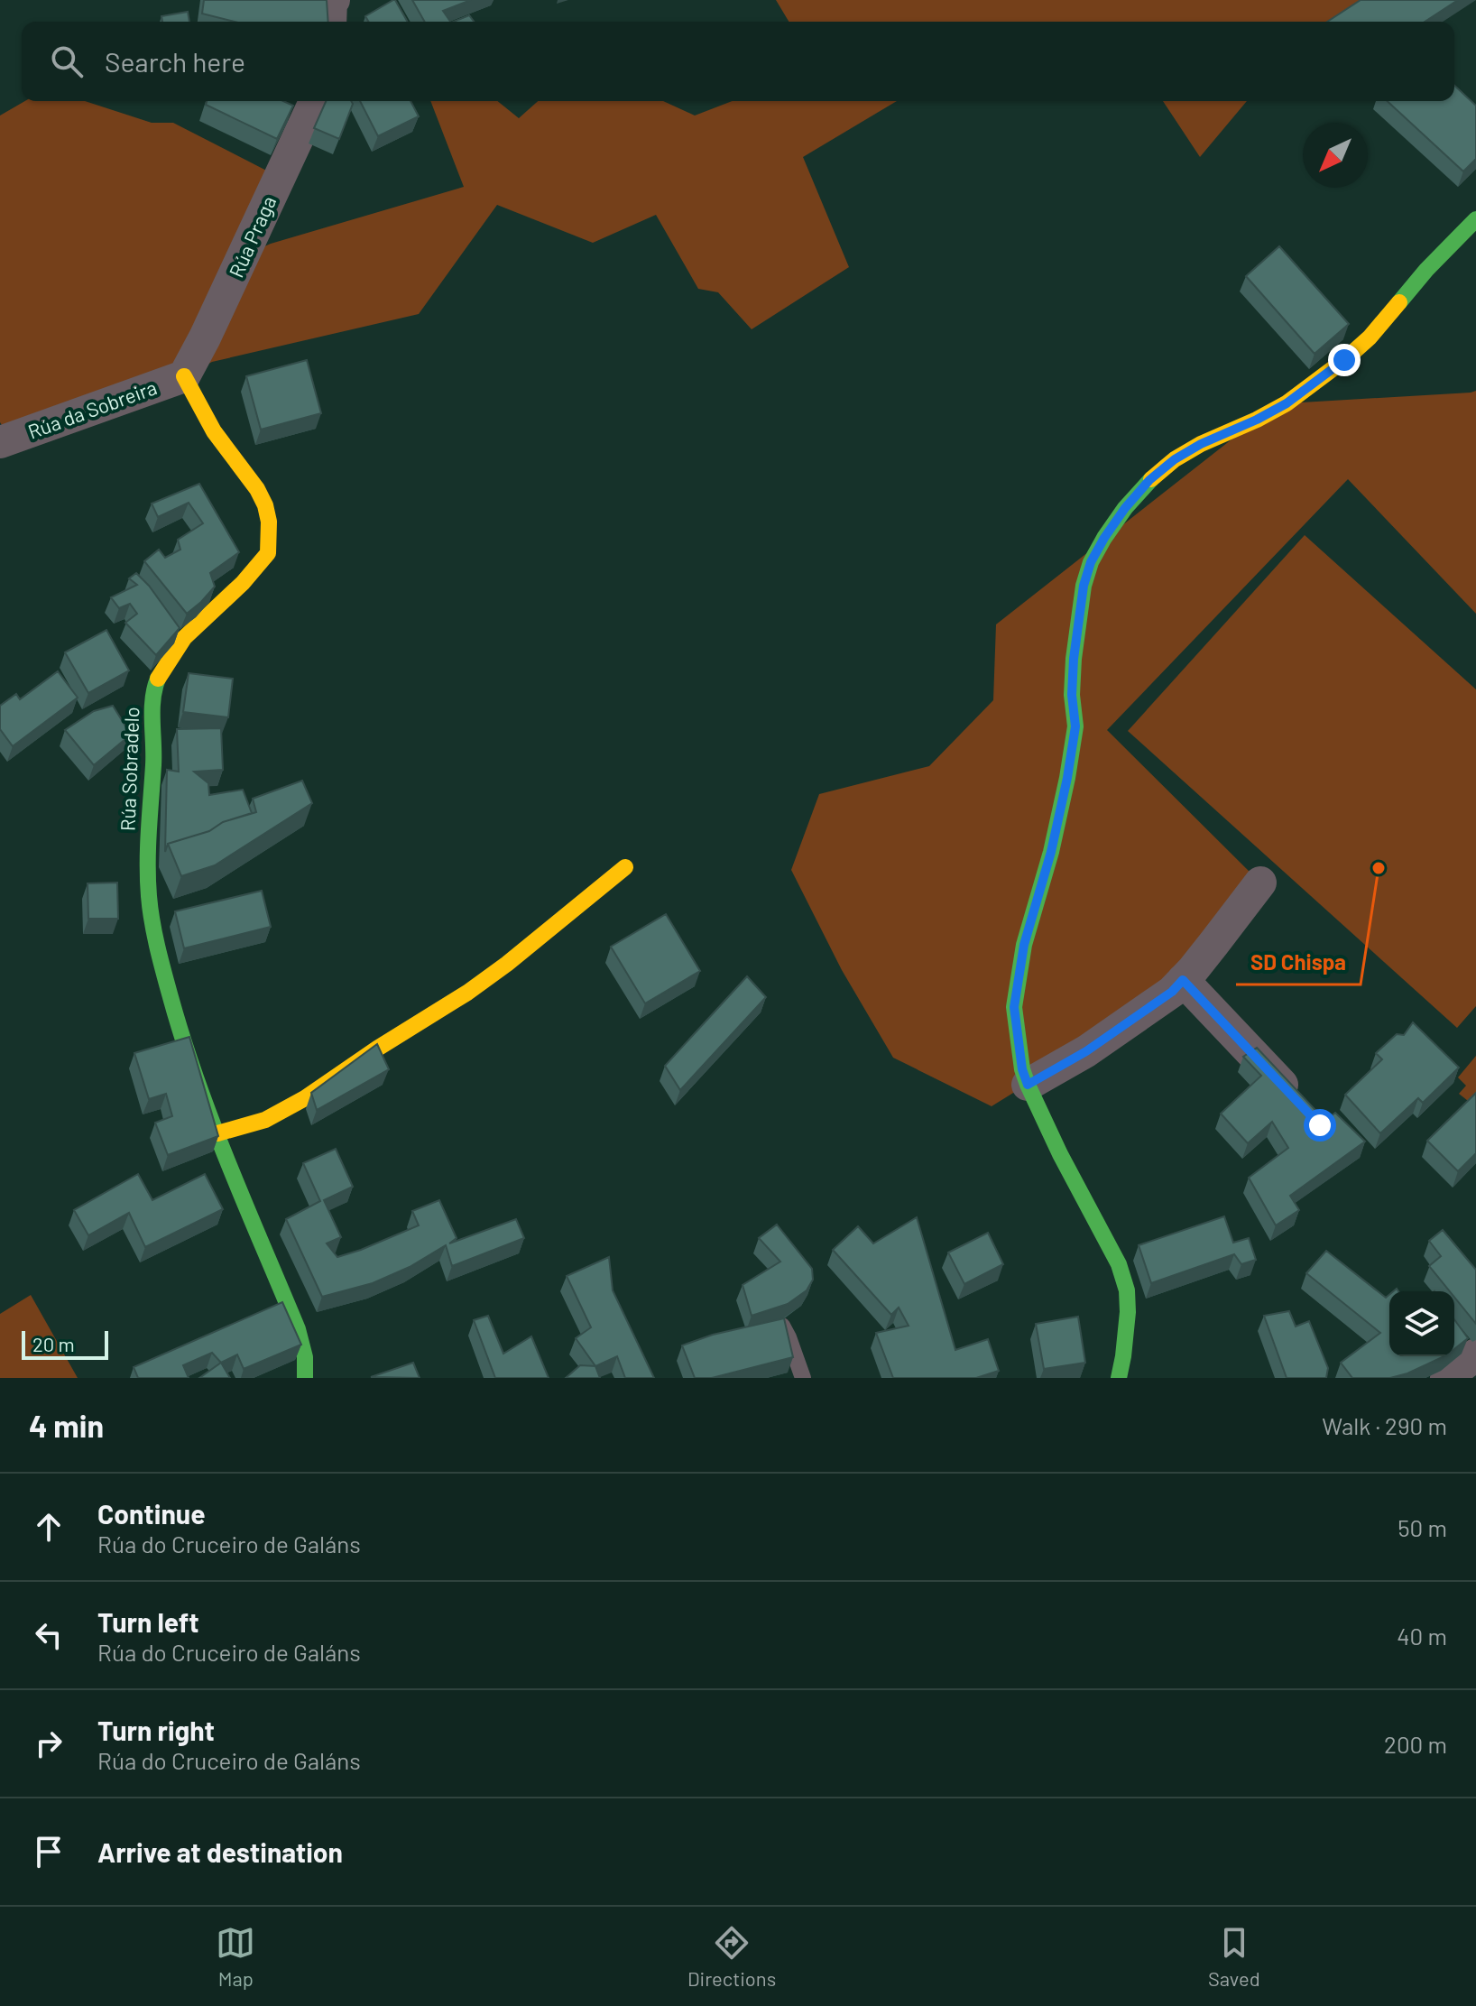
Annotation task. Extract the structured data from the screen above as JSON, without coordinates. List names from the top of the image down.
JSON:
{
  "streets": {
    "street": ["Rúa Praga", "Rúa da Sobreira", "Rúa Sobradelo"]
  },
  "crossings": [
    ["Rúa Praga", "Rúa da Sobreira"],
    ["Rúa Praga", "Rúa Sobradelo"],
    ["Rúa da Sobreira", "Rúa Sobradelo"]
  ],
  "places": ["SD Chispa"],
  "scale_bar": "20 m",
  "north": "bottom left",
  "page": {
    "search": "Search here",
    "scale": "20 m",
    "heading": ["4 min", "Walk · 290 m"],
    "list": [
      ["Continue", "Rúa do Cruceiro de Galáns", "50 m"],
      ["Turn left", "Rúa do Cruceiro de Galáns", "40 m"],
      ["Turn right", "Rúa do Cruceiro de Galáns", "200 m"],
      "Arrive at destination"
    ],
    "nav": ["Map", "Directions", "Saved"]
  }
}
